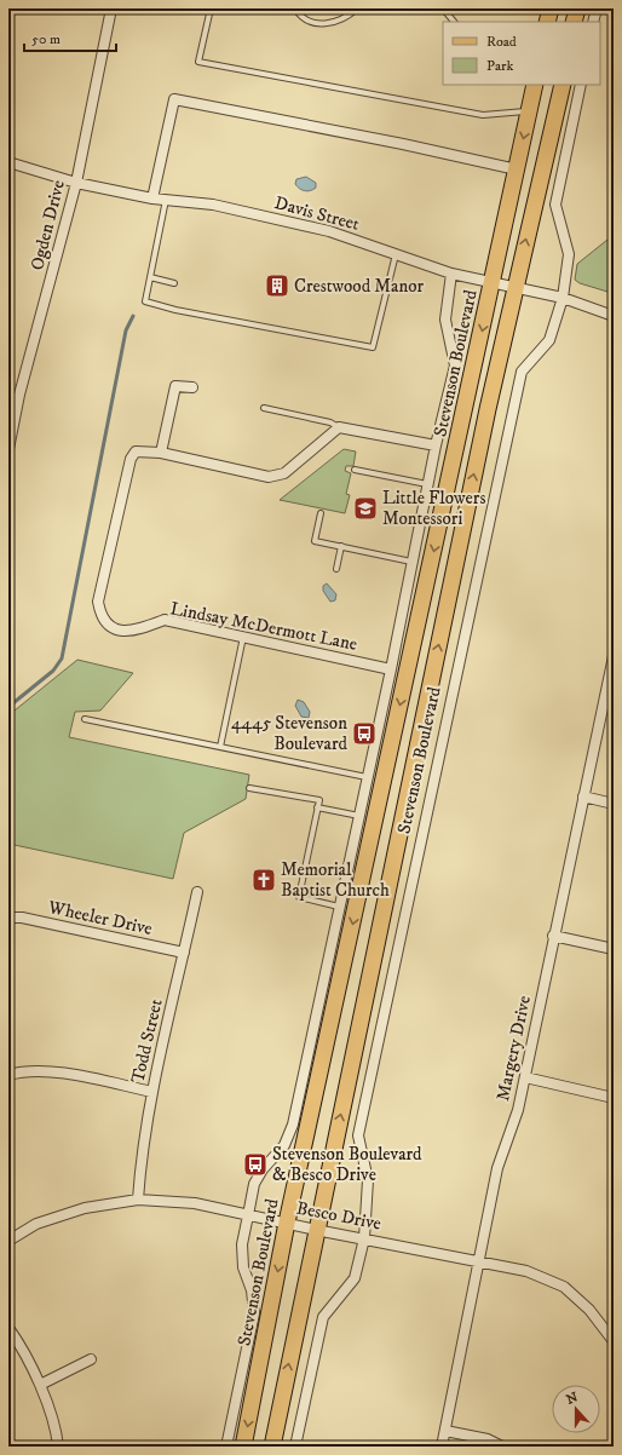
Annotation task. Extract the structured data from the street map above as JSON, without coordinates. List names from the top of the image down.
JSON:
{
  "streets": {
    "main road": ["Stevenson Boulevard"],
    "street": [
      "Davis Street",
      "Ogden Drive",
      "Lindsay McDermott Lane",
      "Wheeler Drive",
      "Todd Street",
      "Margery Drive",
      "Besco Drive"
    ]
  },
  "crossings": [
    ["Davis Street", "Ogden Drive"],
    ["Davis Street", "Stevenson Boulevard"],
    ["Stevenson Boulevard", "Lindsay McDermott Lane"],
    ["Stevenson Boulevard", "Besco Drive"],
    ["Wheeler Drive", "Todd Street"],
    ["Todd Street", "Besco Drive"],
    ["Margery Drive", "Besco Drive"]
  ],
  "places": {
    "building": ["Crestwood Manor"],
    "school or university": ["Little Flowers Montessori"],
    "bus stop": ["4445 Stevenson Boulevard", "Stevenson Boulevard & Besco Drive"],
    "church": ["Memorial Baptist Church"]
  },
  "legend": ["Road", "Park"],
  "scale_bar": "50 m",
  "north": "top"
}
